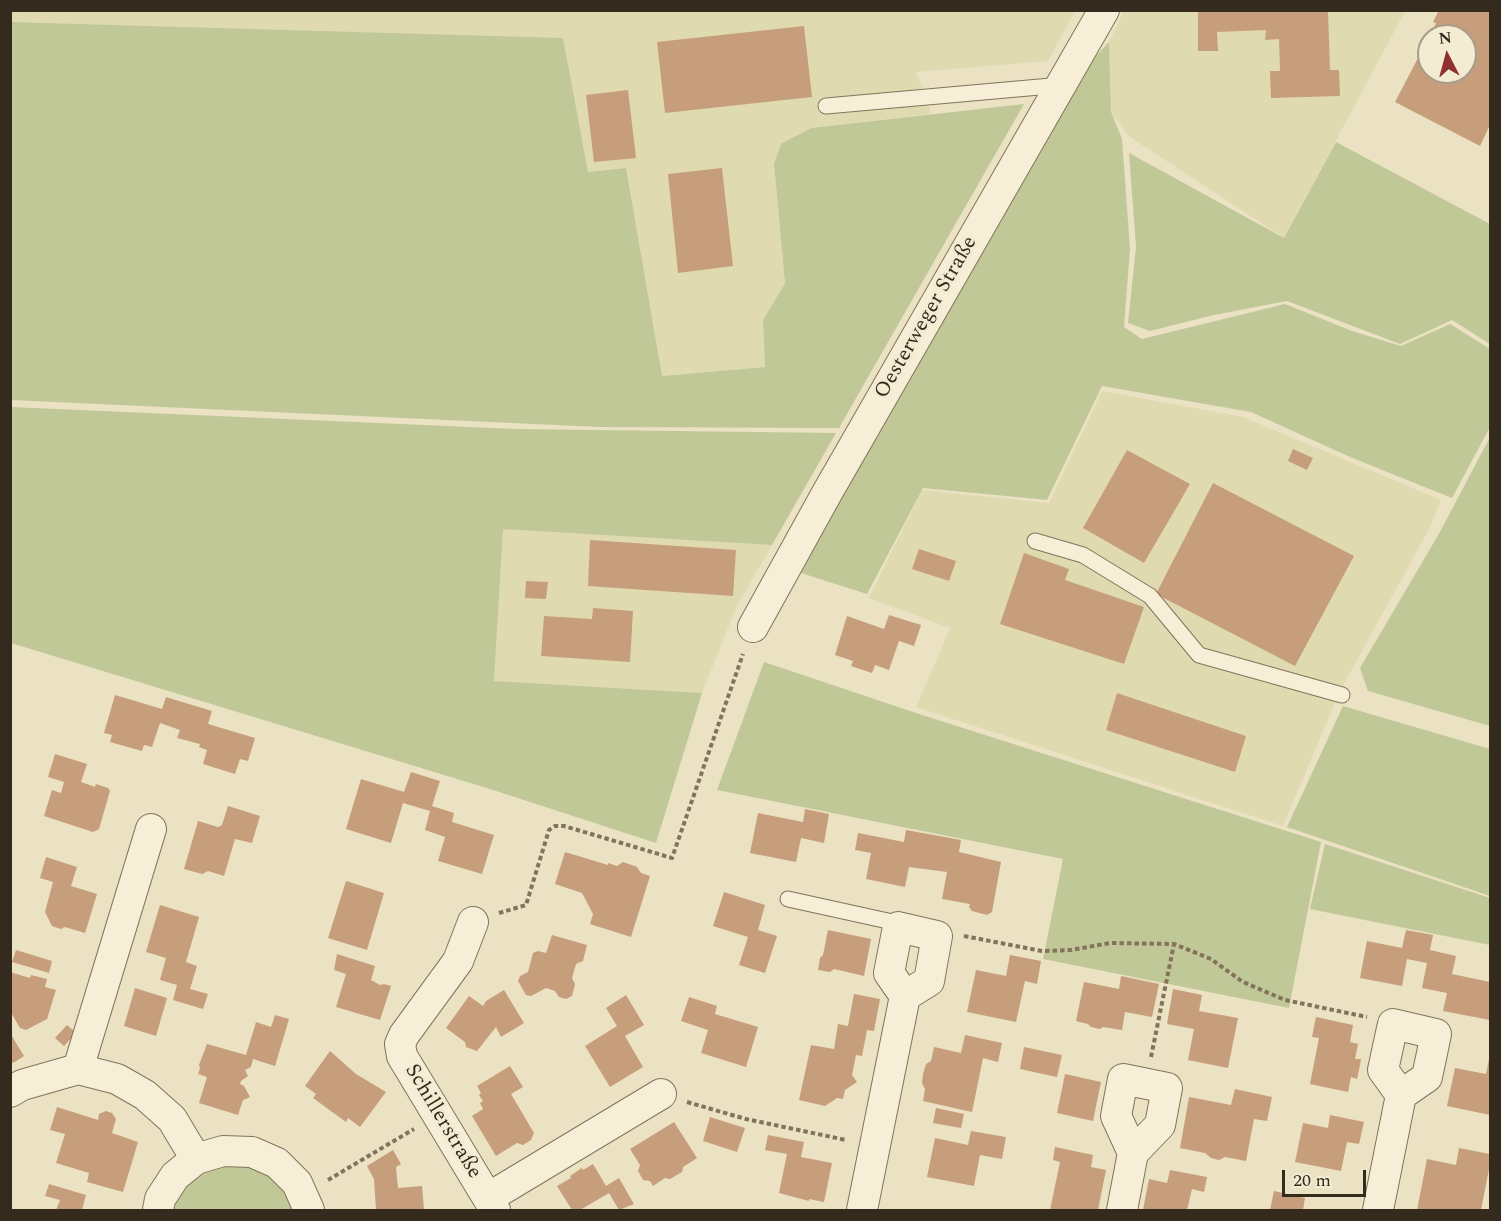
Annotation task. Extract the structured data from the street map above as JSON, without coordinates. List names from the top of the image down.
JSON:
{
  "streets": {
    "street": ["Oesterweger Straße", "Schillerstraße"]
  },
  "scale_bar": "20 m",
  "north": "top"
}
